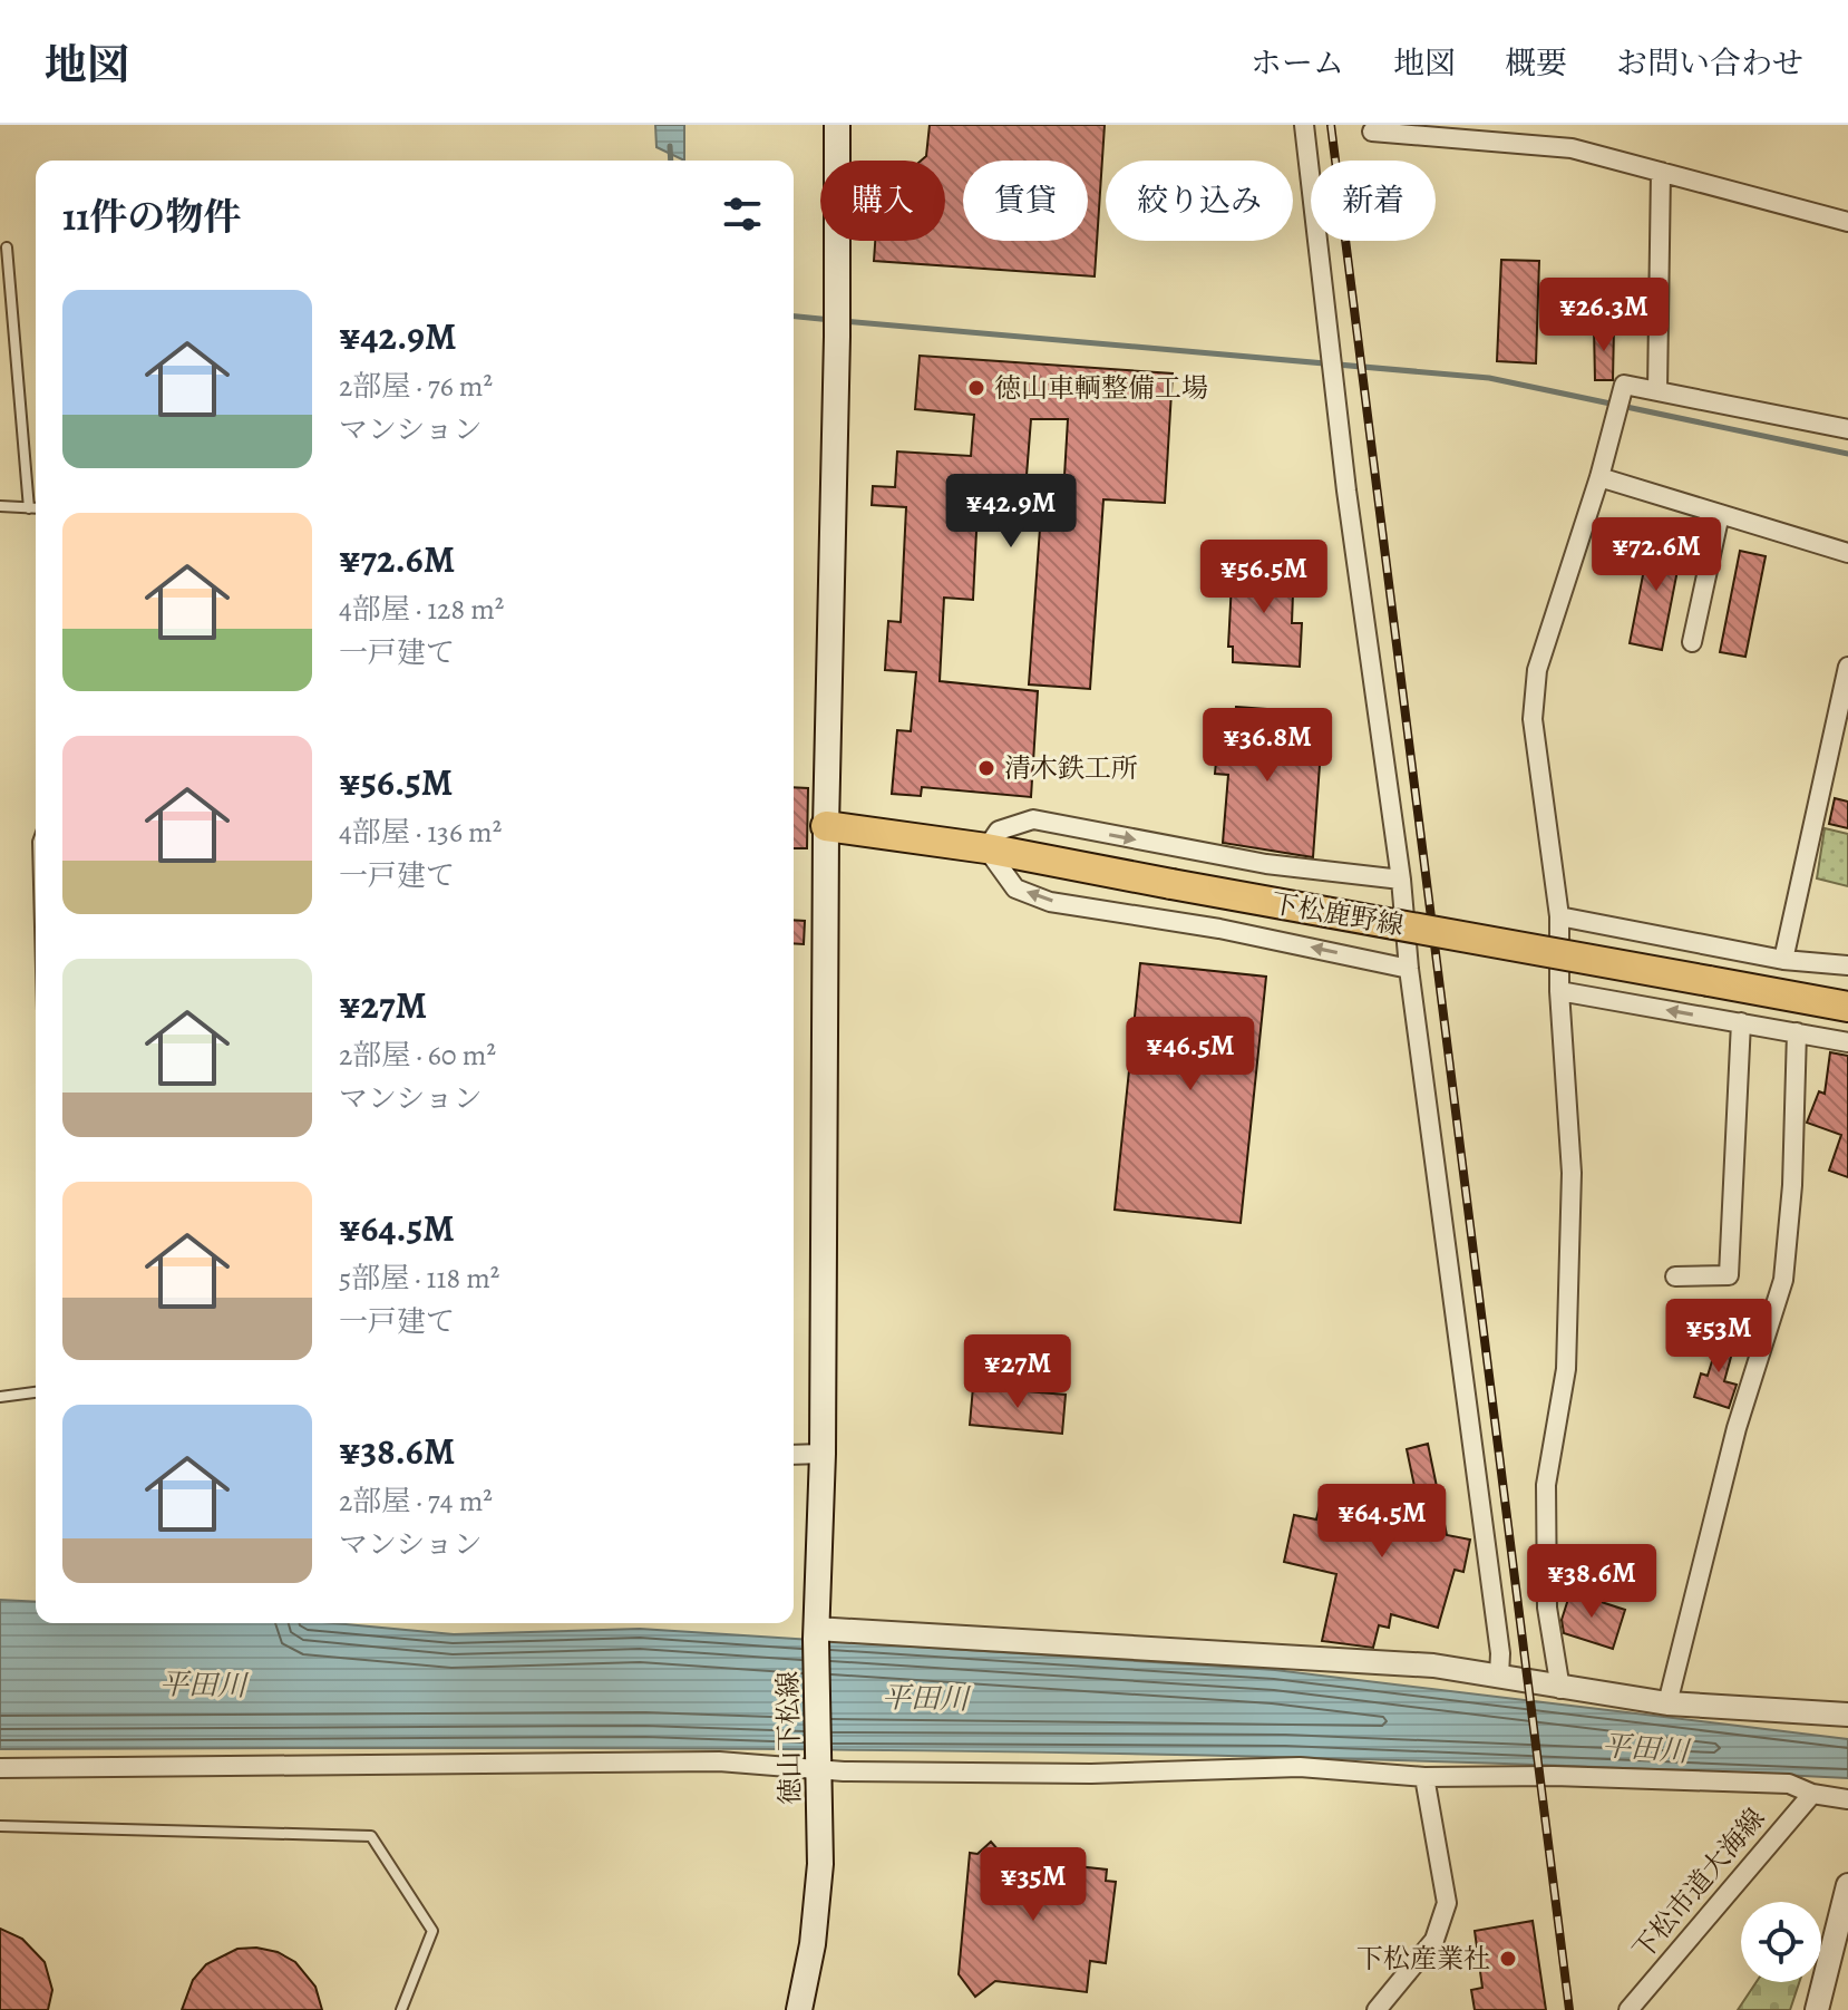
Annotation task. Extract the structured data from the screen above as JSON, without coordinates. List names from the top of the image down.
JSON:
{
  "streets": {
    "main road": ["下松鹿野線", "徳山下松線"],
    "street": ["下松市道大海線"]
  },
  "crossings": [
    ["下松鹿野線", "徳山下松線"]
  ],
  "water": ["平田川"],
  "places": ["徳山車輌整備工場", "清木鉄工所", "下松産業社"],
  "page": {
    "header": "地図",
    "nav": [
      "ホーム",
      "地図",
      "概要",
      "お問い合わせ"
    ],
    "chip": [
      "購入",
      "賃貸",
      "絞り込み",
      "新着"
    ],
    "heading": "11件の物件",
    "list": [
      {
        "name": "¥42.9M",
        "note": "2部屋 · 76 m² · マンション"
      },
      {
        "name": "¥72.6M",
        "note": "4部屋 · 128 m² · 一戸建て"
      },
      {
        "name": "¥56.5M",
        "note": "4部屋 · 136 m² · 一戸建て"
      },
      {
        "name": "¥27M",
        "note": "2部屋 · 60 m² · マンション"
      },
      {
        "name": "¥64.5M",
        "note": "5部屋 · 118 m² · 一戸建て"
      },
      {
        "name": "¥38.6M",
        "note": "2部屋 · 74 m² · マンション"
      }
    ],
    "price": [
      "¥26.3M",
      "¥42.9M",
      "¥72.6M",
      "¥56.5M",
      "¥36.8M",
      "¥46.5M",
      "¥53M",
      "¥27M",
      "¥64.5M",
      "¥38.6M",
      "¥35M"
    ]
  }
}
